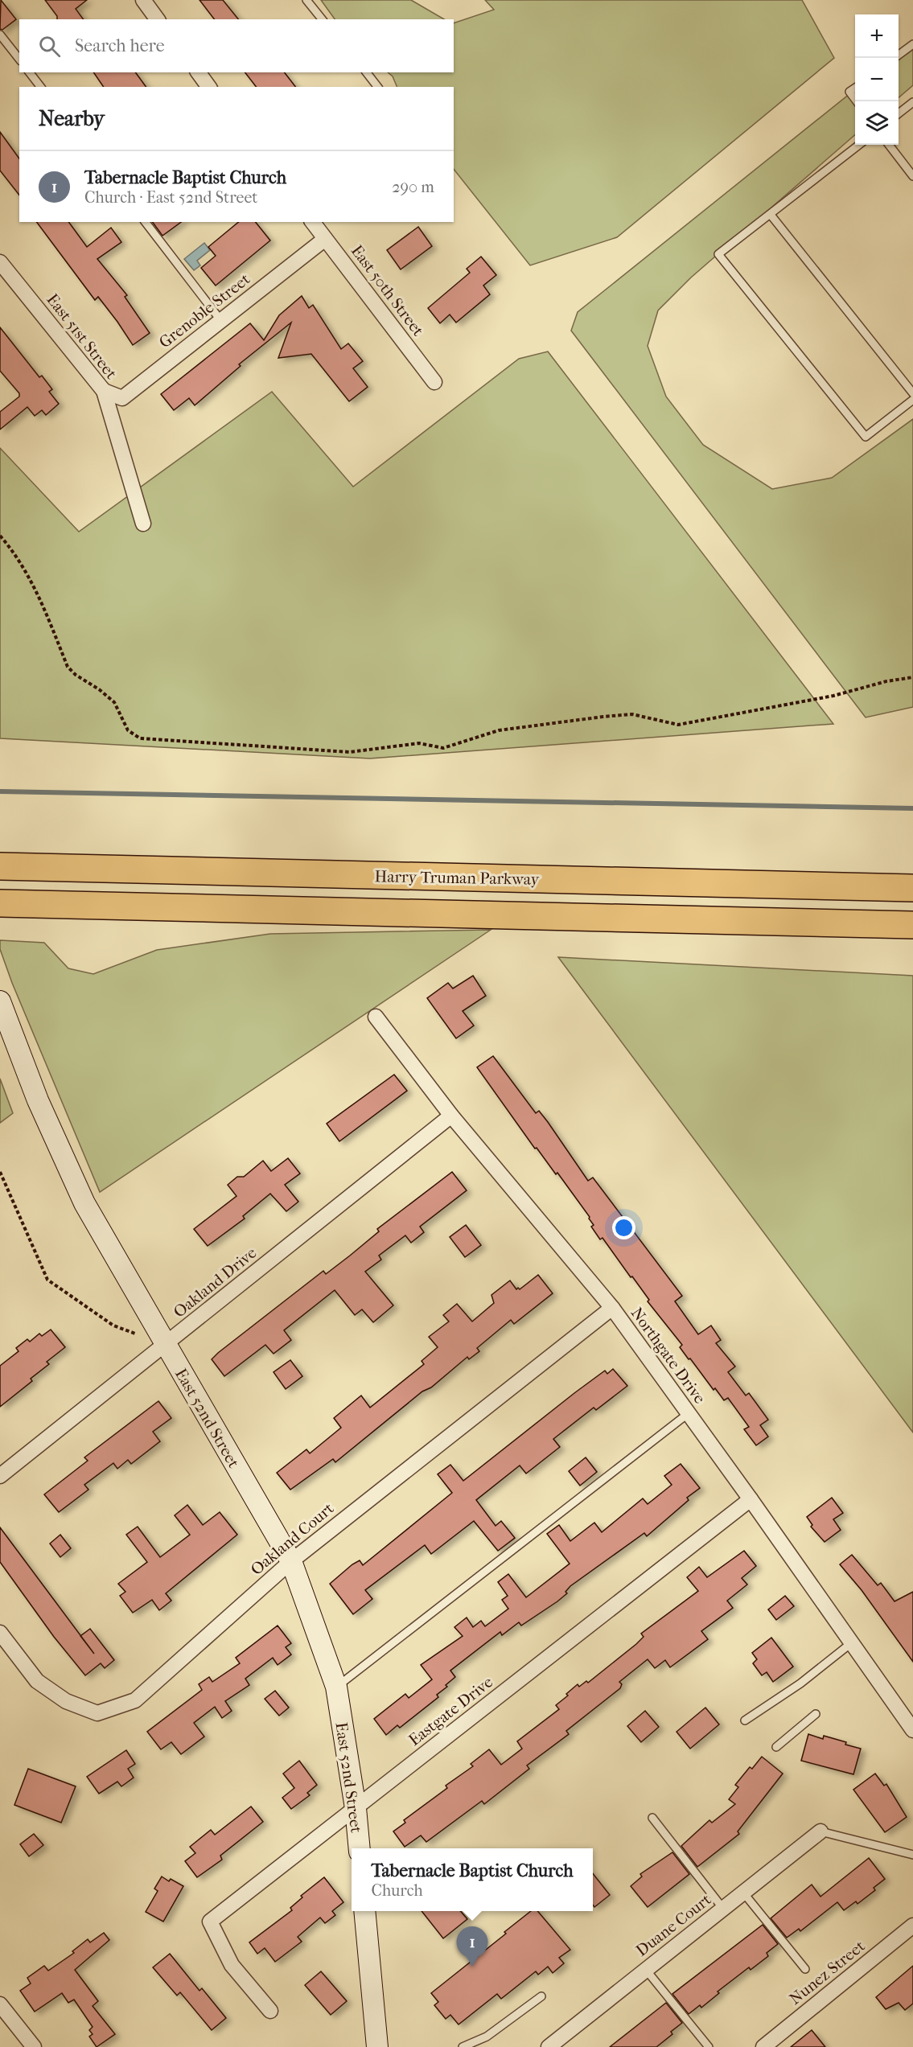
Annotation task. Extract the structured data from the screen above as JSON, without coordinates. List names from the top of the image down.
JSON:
{
  "streets": {
    "highway": ["Harry Truman Parkway"],
    "main road": ["East 52nd Street"],
    "street": [
      "East 50th Street",
      "Grenoble Street",
      "East 51st Street",
      "Oakland Drive",
      "Northgate Drive",
      "Oakland Court",
      "Eastgate Drive",
      "Duane Court",
      "Nunez Street"
    ]
  },
  "crossings": [
    ["East 50th Street", "Grenoble Street"],
    ["Grenoble Street", "East 51st Street"],
    ["Oakland Drive", "Northgate Drive"],
    ["Oakland Drive", "East 52nd Street"],
    ["Northgate Drive", "Oakland Court"],
    ["Northgate Drive", "Eastgate Drive"],
    ["East 52nd Street", "Oakland Court"],
    ["East 52nd Street", "Eastgate Drive"]
  ],
  "page": {
    "map_buttons": ["+", "−"],
    "search": "Search here",
    "heading": "Nearby",
    "list": [
      {
        "mark": "1",
        "name": "Tabernacle Baptist Church",
        "note": "Church · East 52nd Street",
        "value": "290 m"
      }
    ],
    "popup": ["Tabernacle Baptist Church", "Church"],
    "pins": "1"
  }
}
